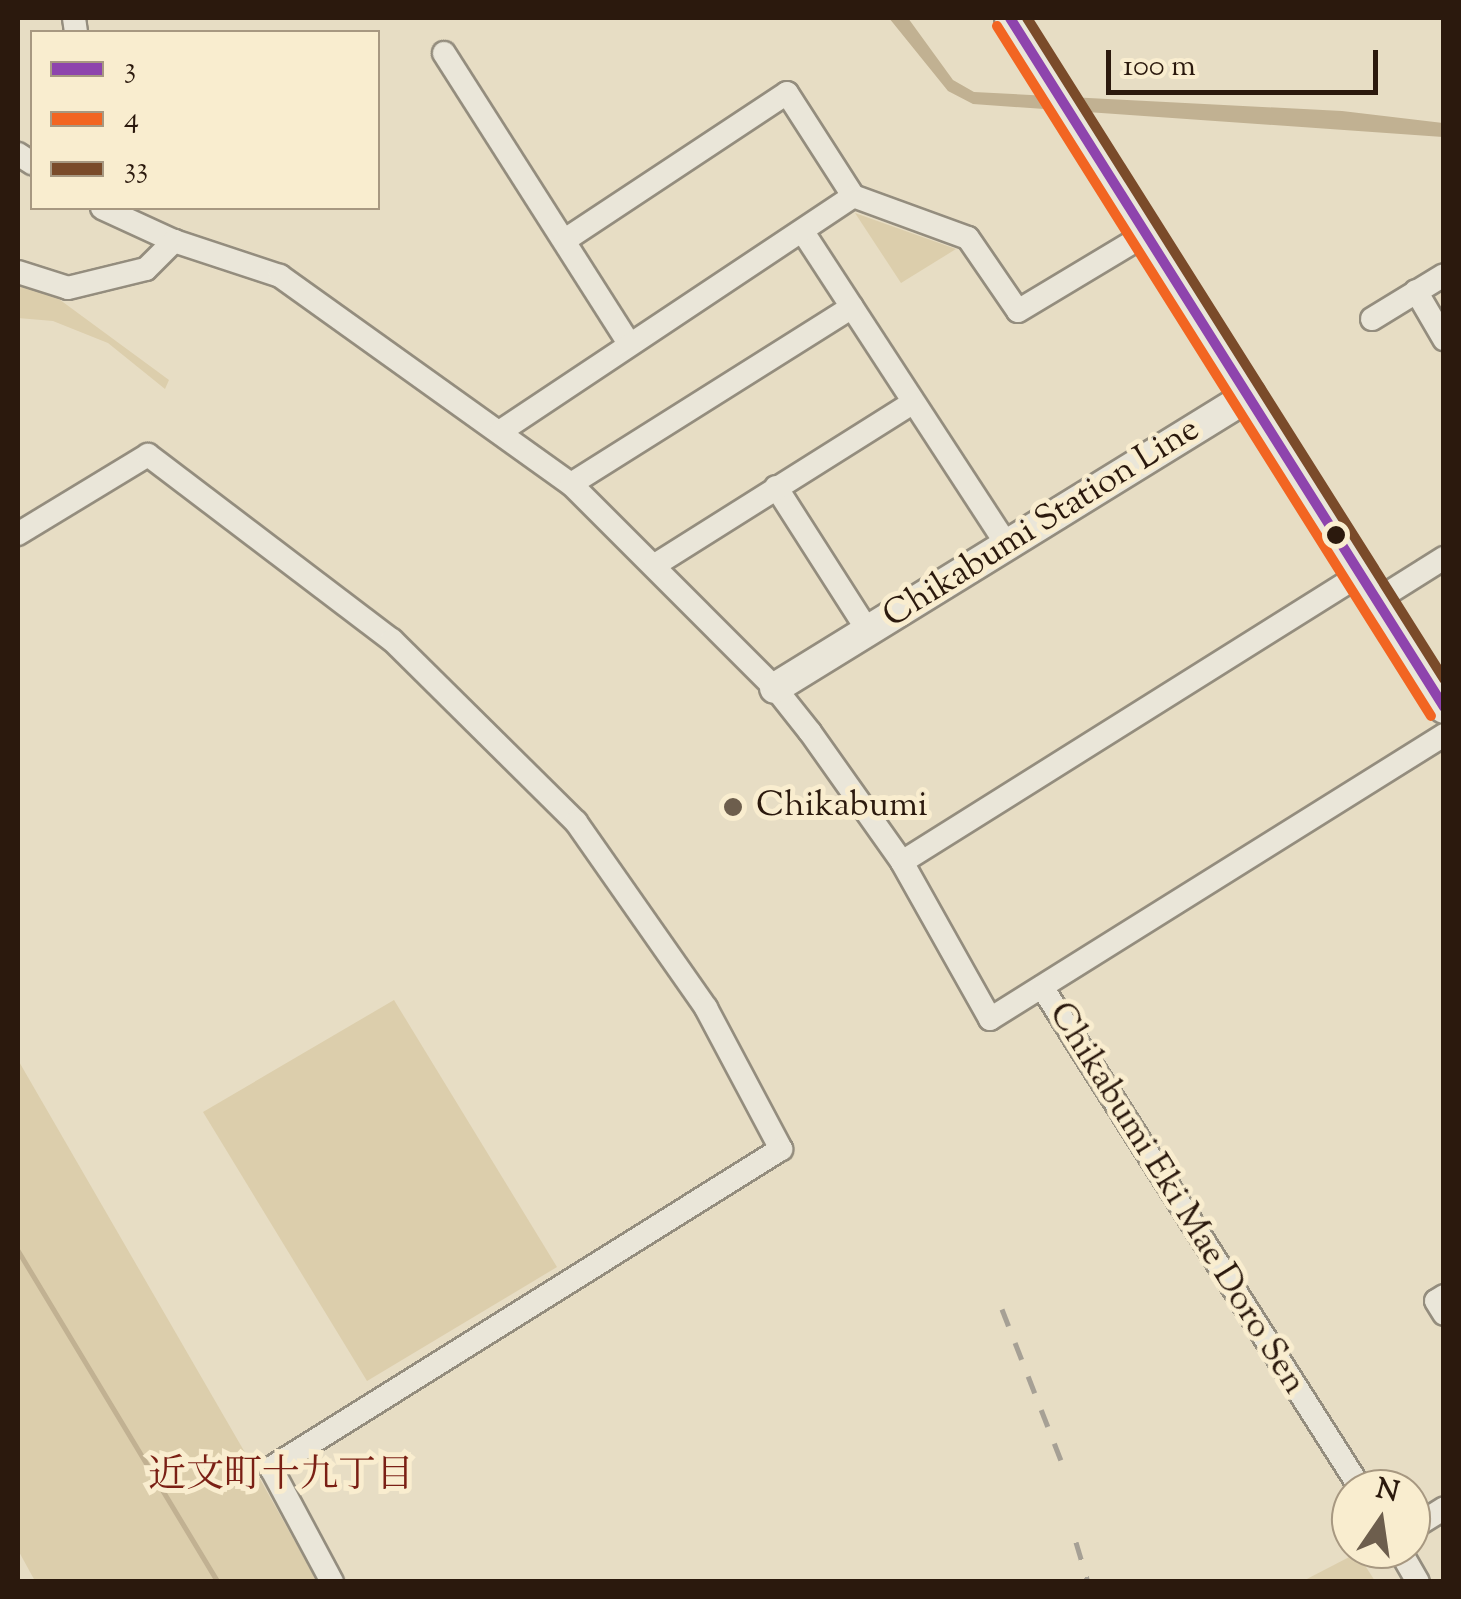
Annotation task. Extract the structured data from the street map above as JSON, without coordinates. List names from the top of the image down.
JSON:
{
  "streets": {
    "main road": ["Chikabumi Station Line"],
    "street": ["Chikabumi Eki Mae Doro Sen"]
  },
  "crossings": [
    ["Chikabumi Station Line", "Chikabumi Eki Mae Doro Sen"]
  ],
  "districts": ["近文町十九丁目"],
  "places": ["Chikabumi"],
  "lines": ["transit line 3", "transit line 33", "transit line 4"],
  "legend": ["3", "4", "33"],
  "scale_bar": "100 m",
  "north": "top"
}
